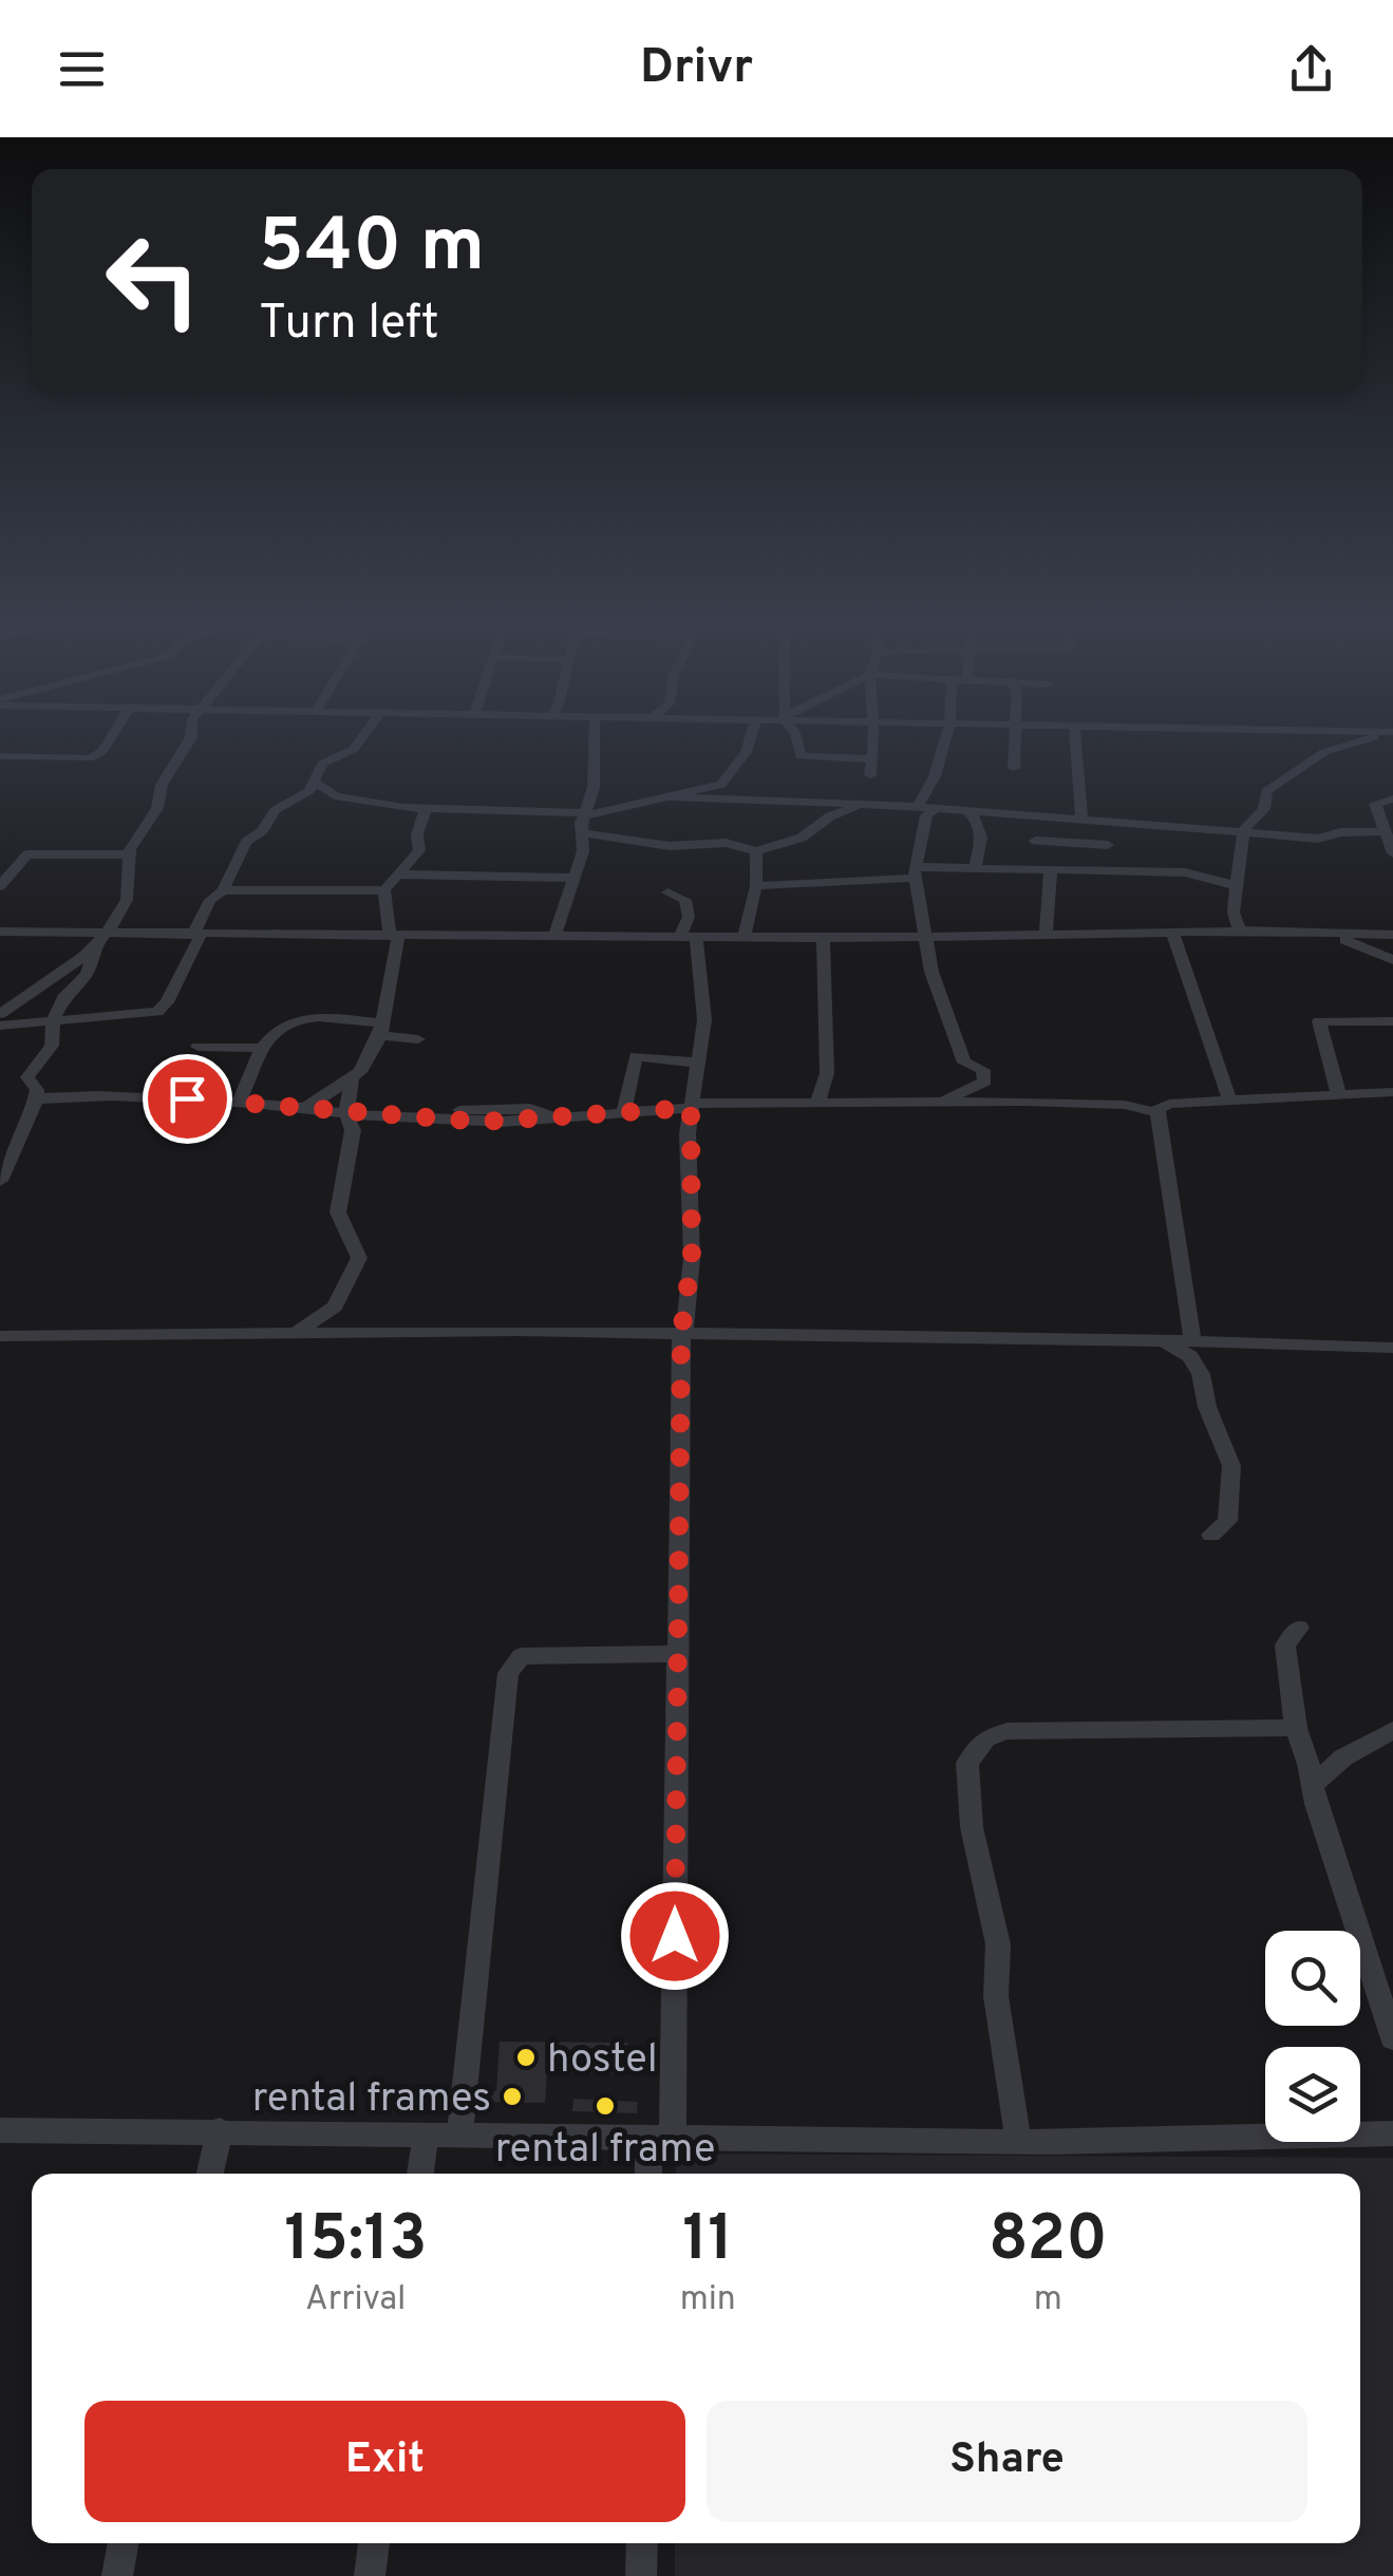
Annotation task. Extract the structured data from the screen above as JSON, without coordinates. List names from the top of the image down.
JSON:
{
  "places": ["hostel", "rental frames", "rental frame"],
  "page": {
    "header": "Drivr",
    "turn": ["540 m", "Turn left"],
    "eta": [
      "15:13",
      "Arrival",
      "11",
      "min",
      "820",
      "m"
    ],
    "buttons": ["Exit", "Share"]
  }
}
